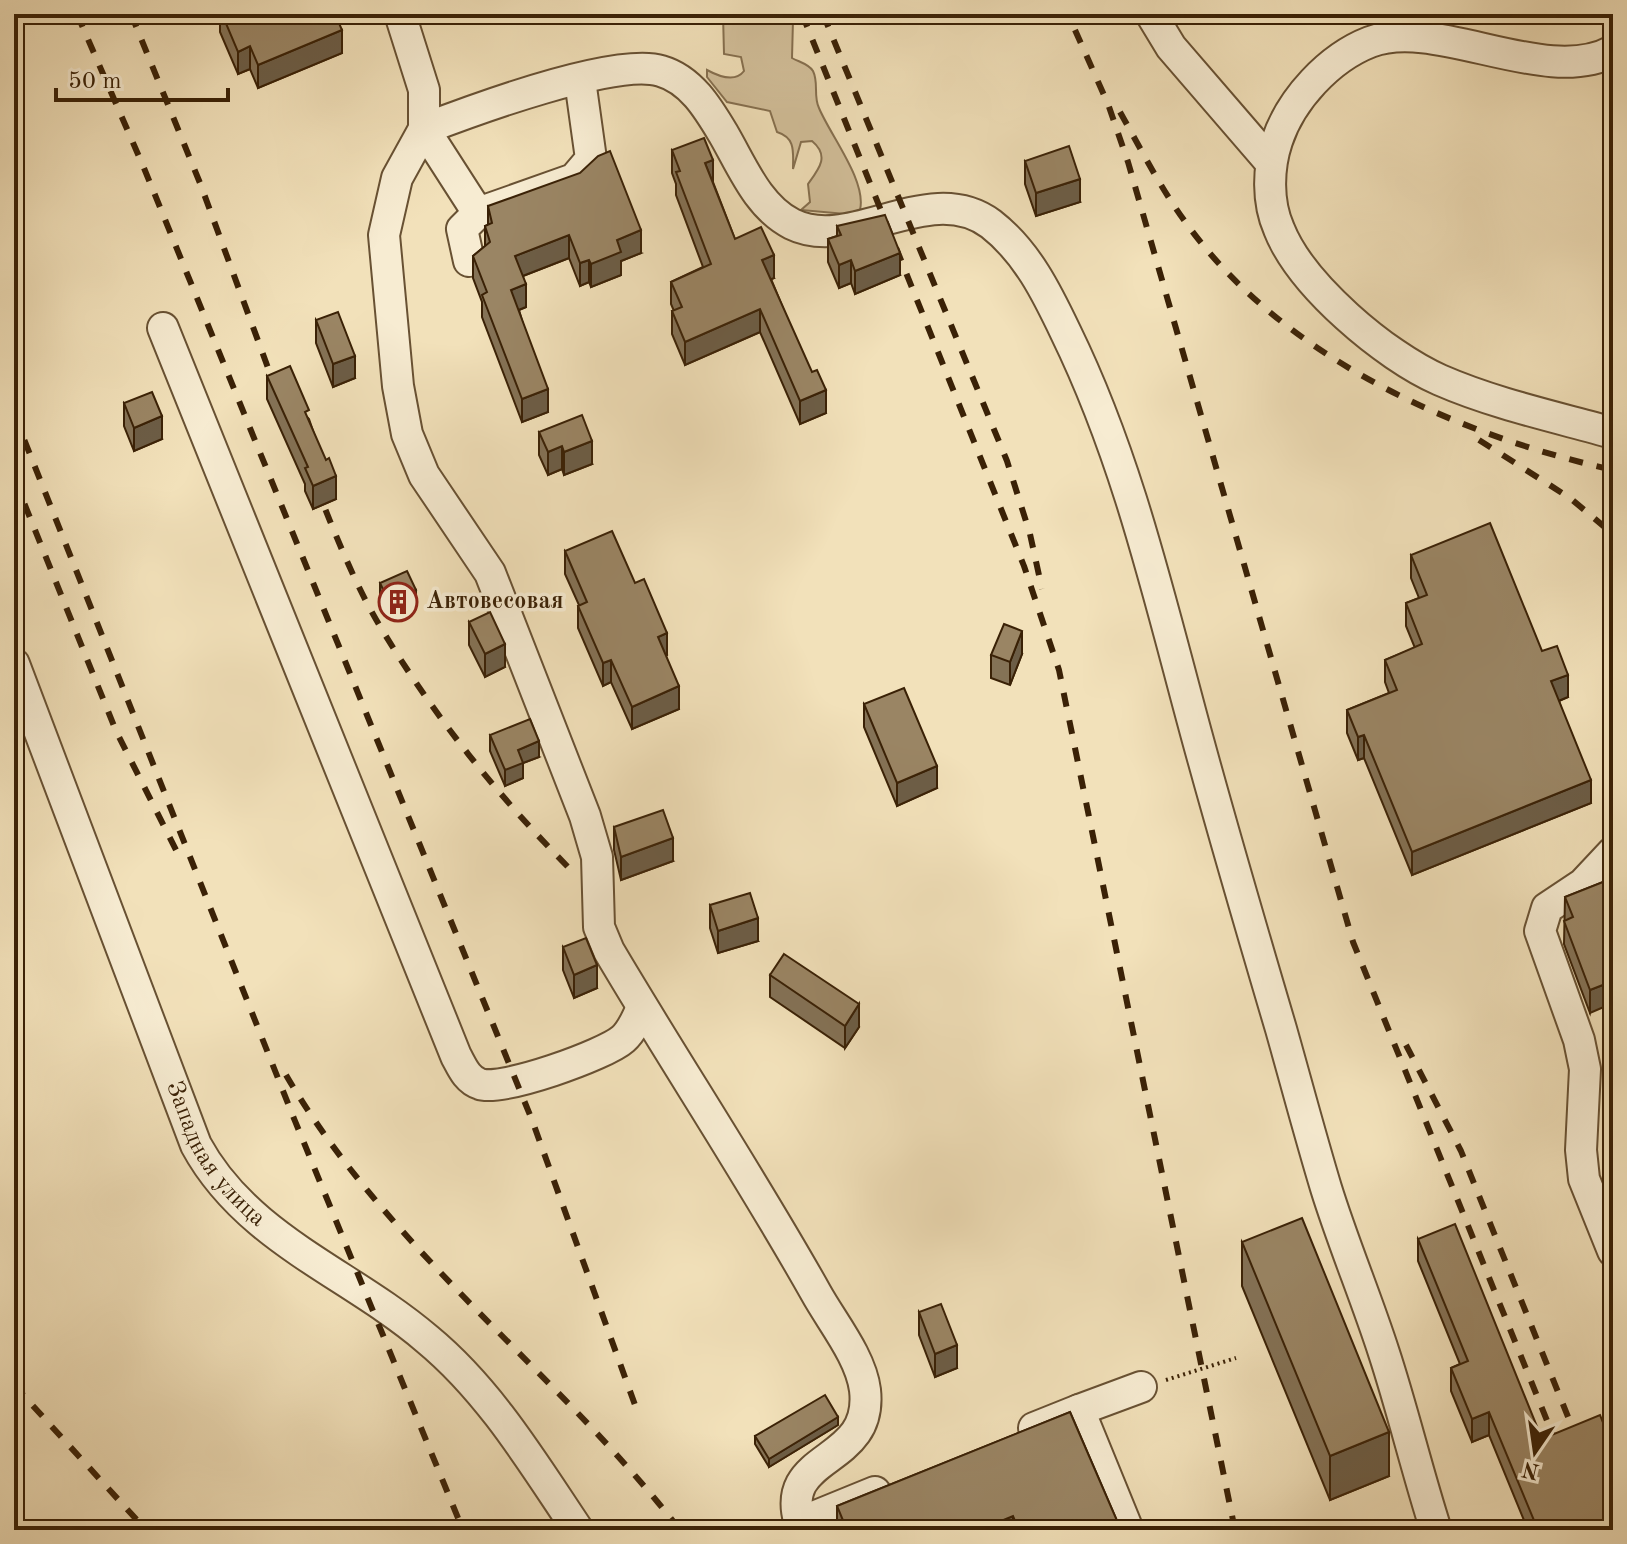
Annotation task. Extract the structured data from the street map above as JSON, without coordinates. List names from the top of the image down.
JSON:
{
  "streets": {
    "street": ["Западная улица"]
  },
  "places": {
    "building": ["Автовесовая"]
  },
  "scale_bar": "50 m",
  "north": "bottom"
}
